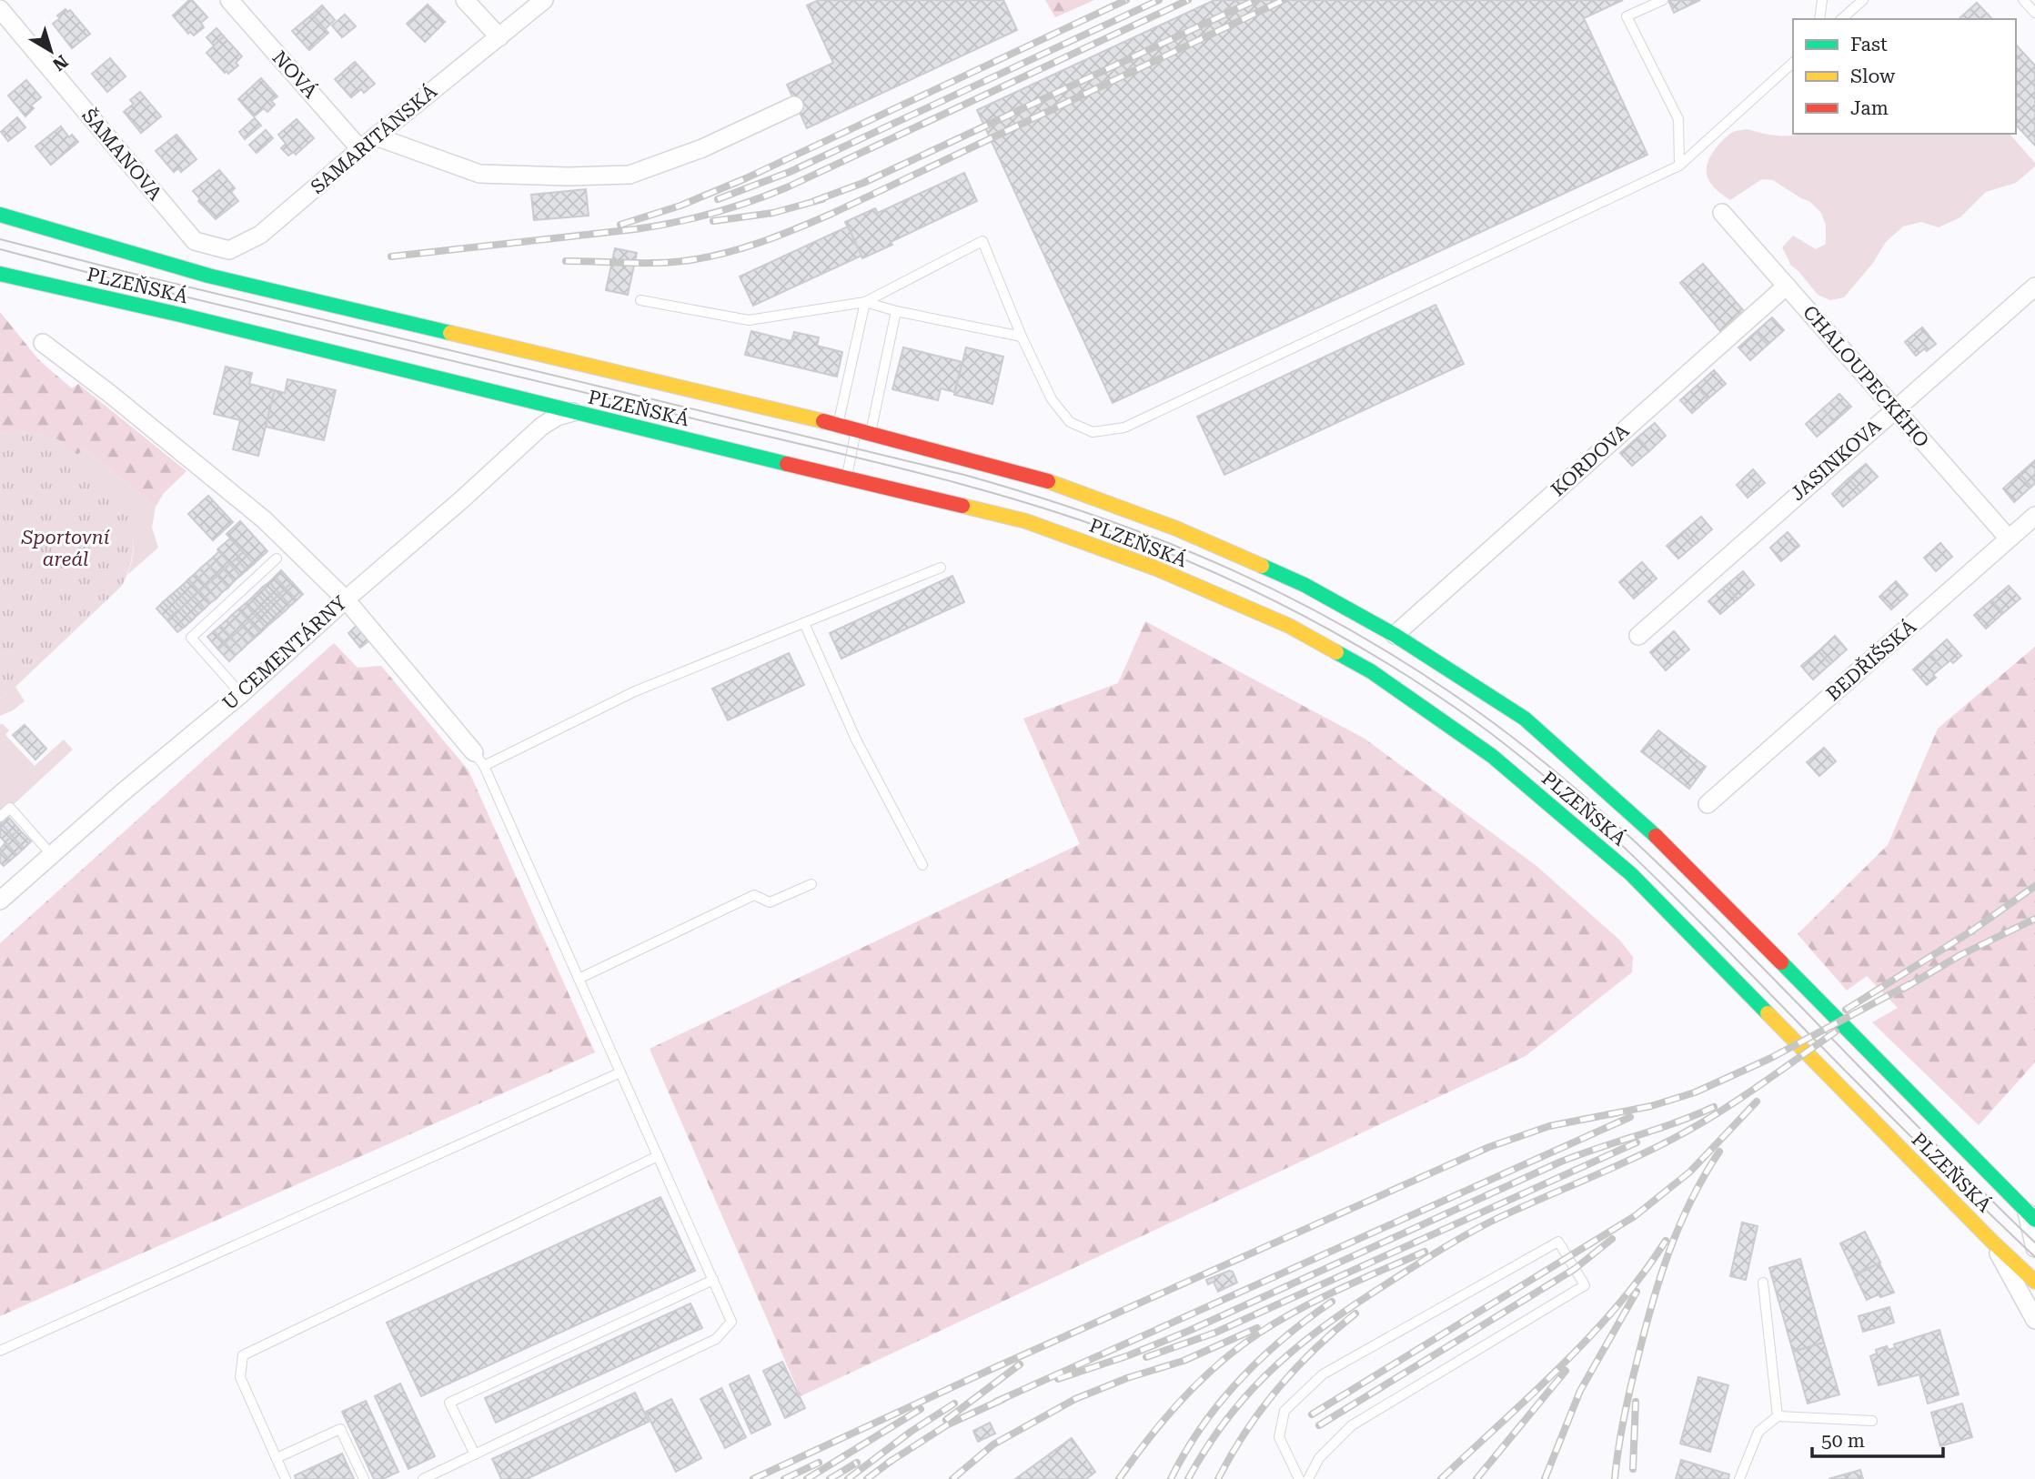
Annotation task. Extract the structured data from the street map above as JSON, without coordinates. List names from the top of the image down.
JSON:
{
  "streets": {
    "main road": ["PLZEŇSKÁ"],
    "street": [
      "NOVÁ",
      "SAMARITÁNSKÁ",
      "ŠAMANOVA",
      "CHALOUPECKÉHO",
      "KORDOVA",
      "JASINKOVA",
      "U CEMENTÁRNY",
      "BEDŘIŠSKÁ"
    ]
  },
  "crossings": [
    ["NOVÁ", "SAMARITÁNSKÁ"],
    ["SAMARITÁNSKÁ", "ŠAMANOVA"],
    ["PLZEŇSKÁ", "KORDOVA"],
    ["PLZEŇSKÁ", "U CEMENTÁRNY"],
    ["CHALOUPECKÉHO", "KORDOVA"],
    ["CHALOUPECKÉHO", "JASINKOVA"],
    ["CHALOUPECKÉHO", "BEDŘIŠSKÁ"]
  ],
  "parks": ["Sportovní areál"],
  "legend": ["Fast", "Slow", "Jam"],
  "scale_bar": "50 m",
  "north": "bottom right"
}
